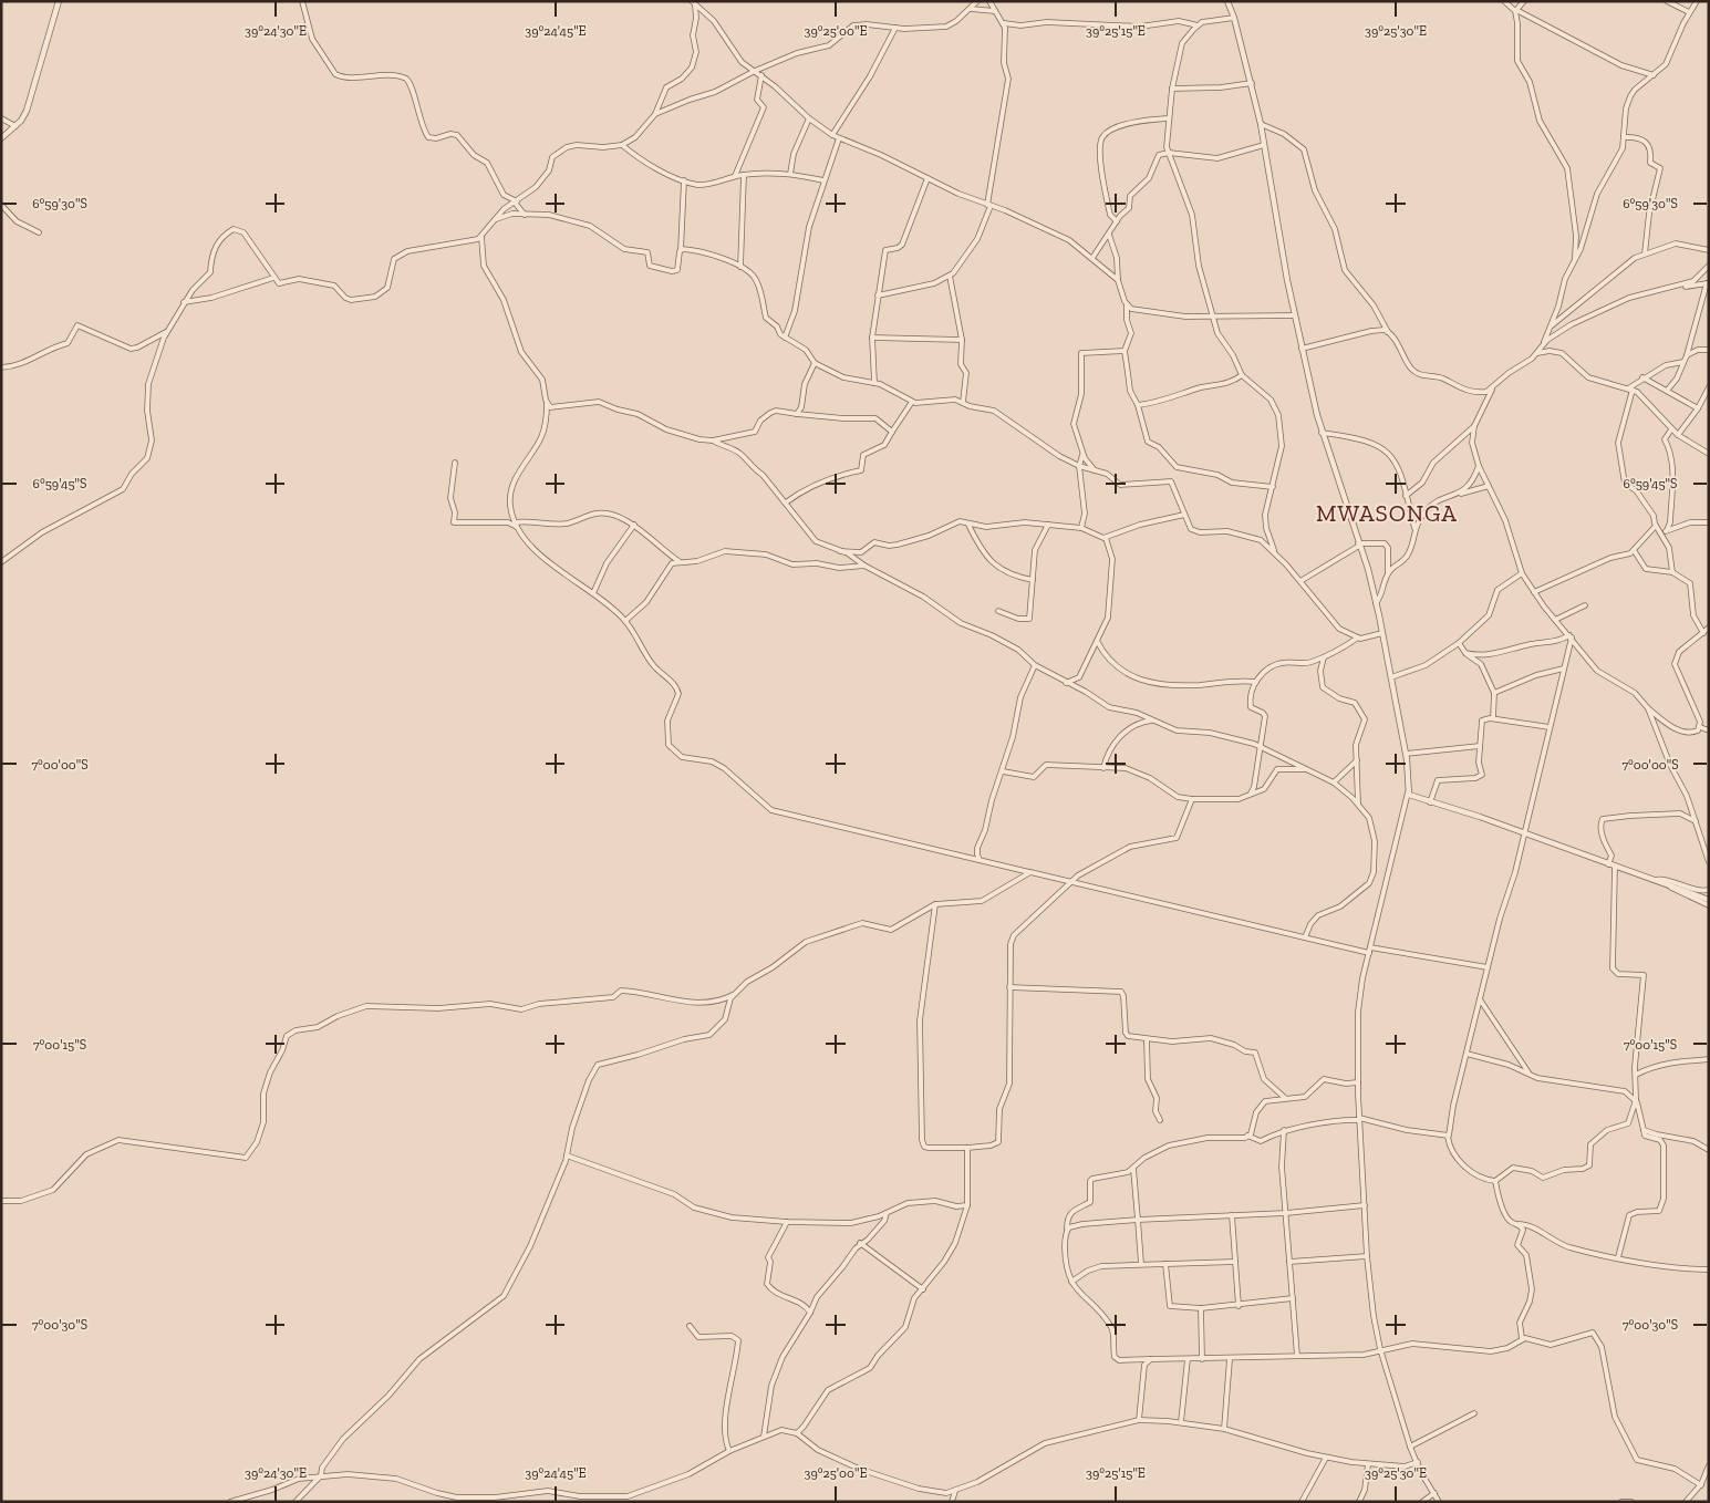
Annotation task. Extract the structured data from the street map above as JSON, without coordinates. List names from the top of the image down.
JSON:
{
  "districts": ["MWASONGA"],
  "coordinates": [
    "39°24'30\"E",
    "39°24'45\"E",
    "39°25'00\"E",
    "39°25'15\"E",
    "39°25'30\"E",
    "6°59'30\"S",
    "6°59'45\"S",
    "7°00'00\"S",
    "7°00'15\"S",
    "7°00'30\"S"
  ]
}
